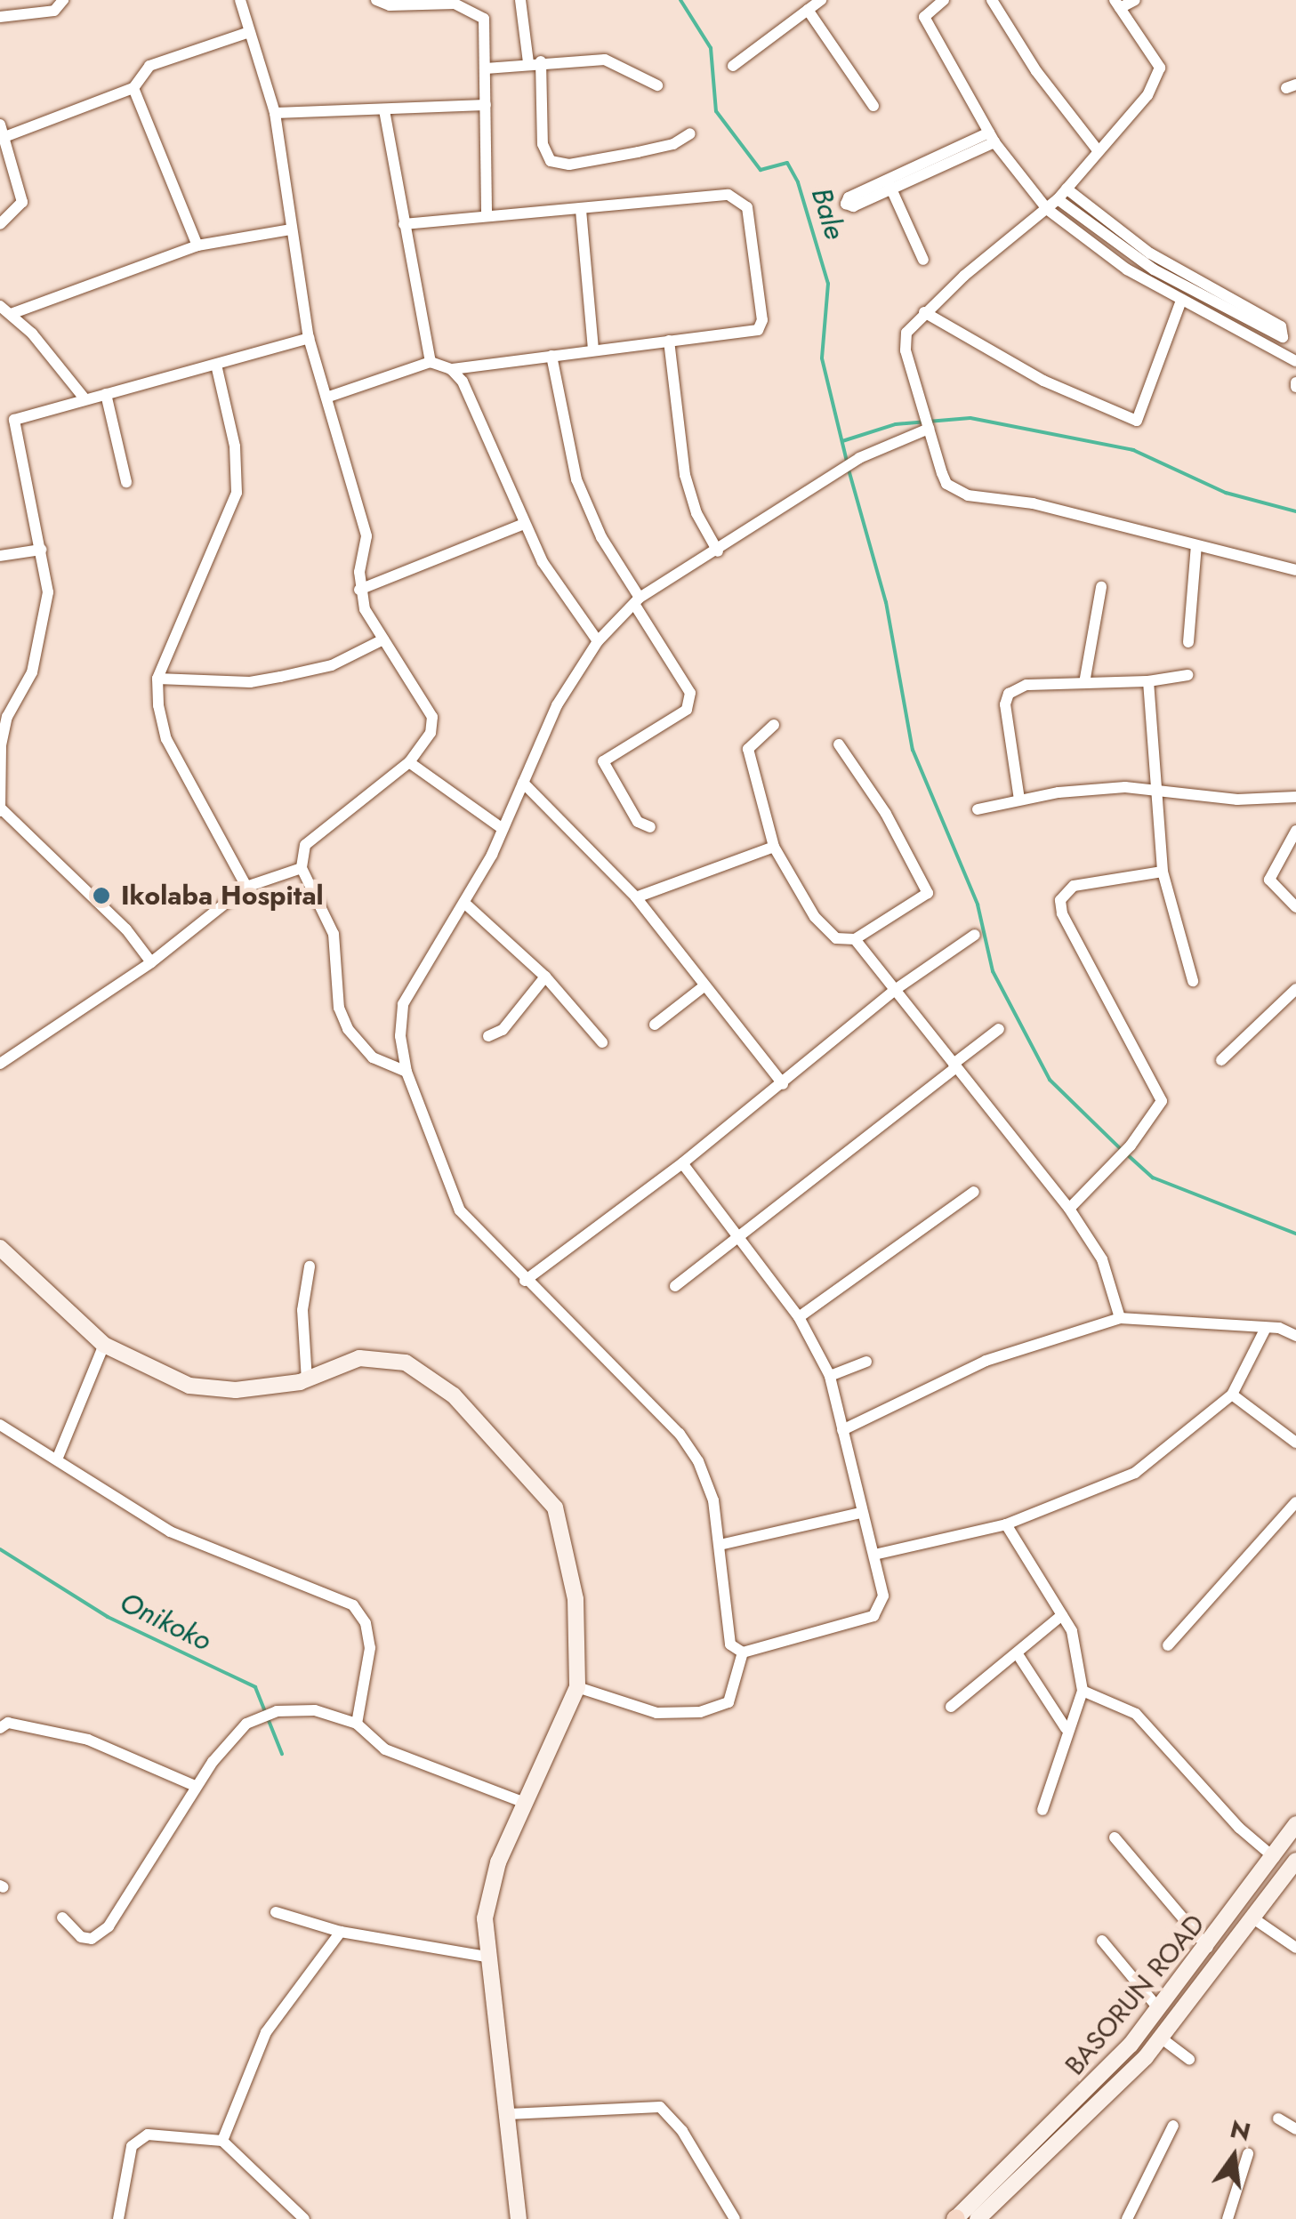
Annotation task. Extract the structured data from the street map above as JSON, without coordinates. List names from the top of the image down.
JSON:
{
  "streets": {
    "main road": ["BASORUN ROAD"]
  },
  "water": ["Bale", "Onikoko"],
  "places": ["Ikolaba Hospital"],
  "north": "top"
}
